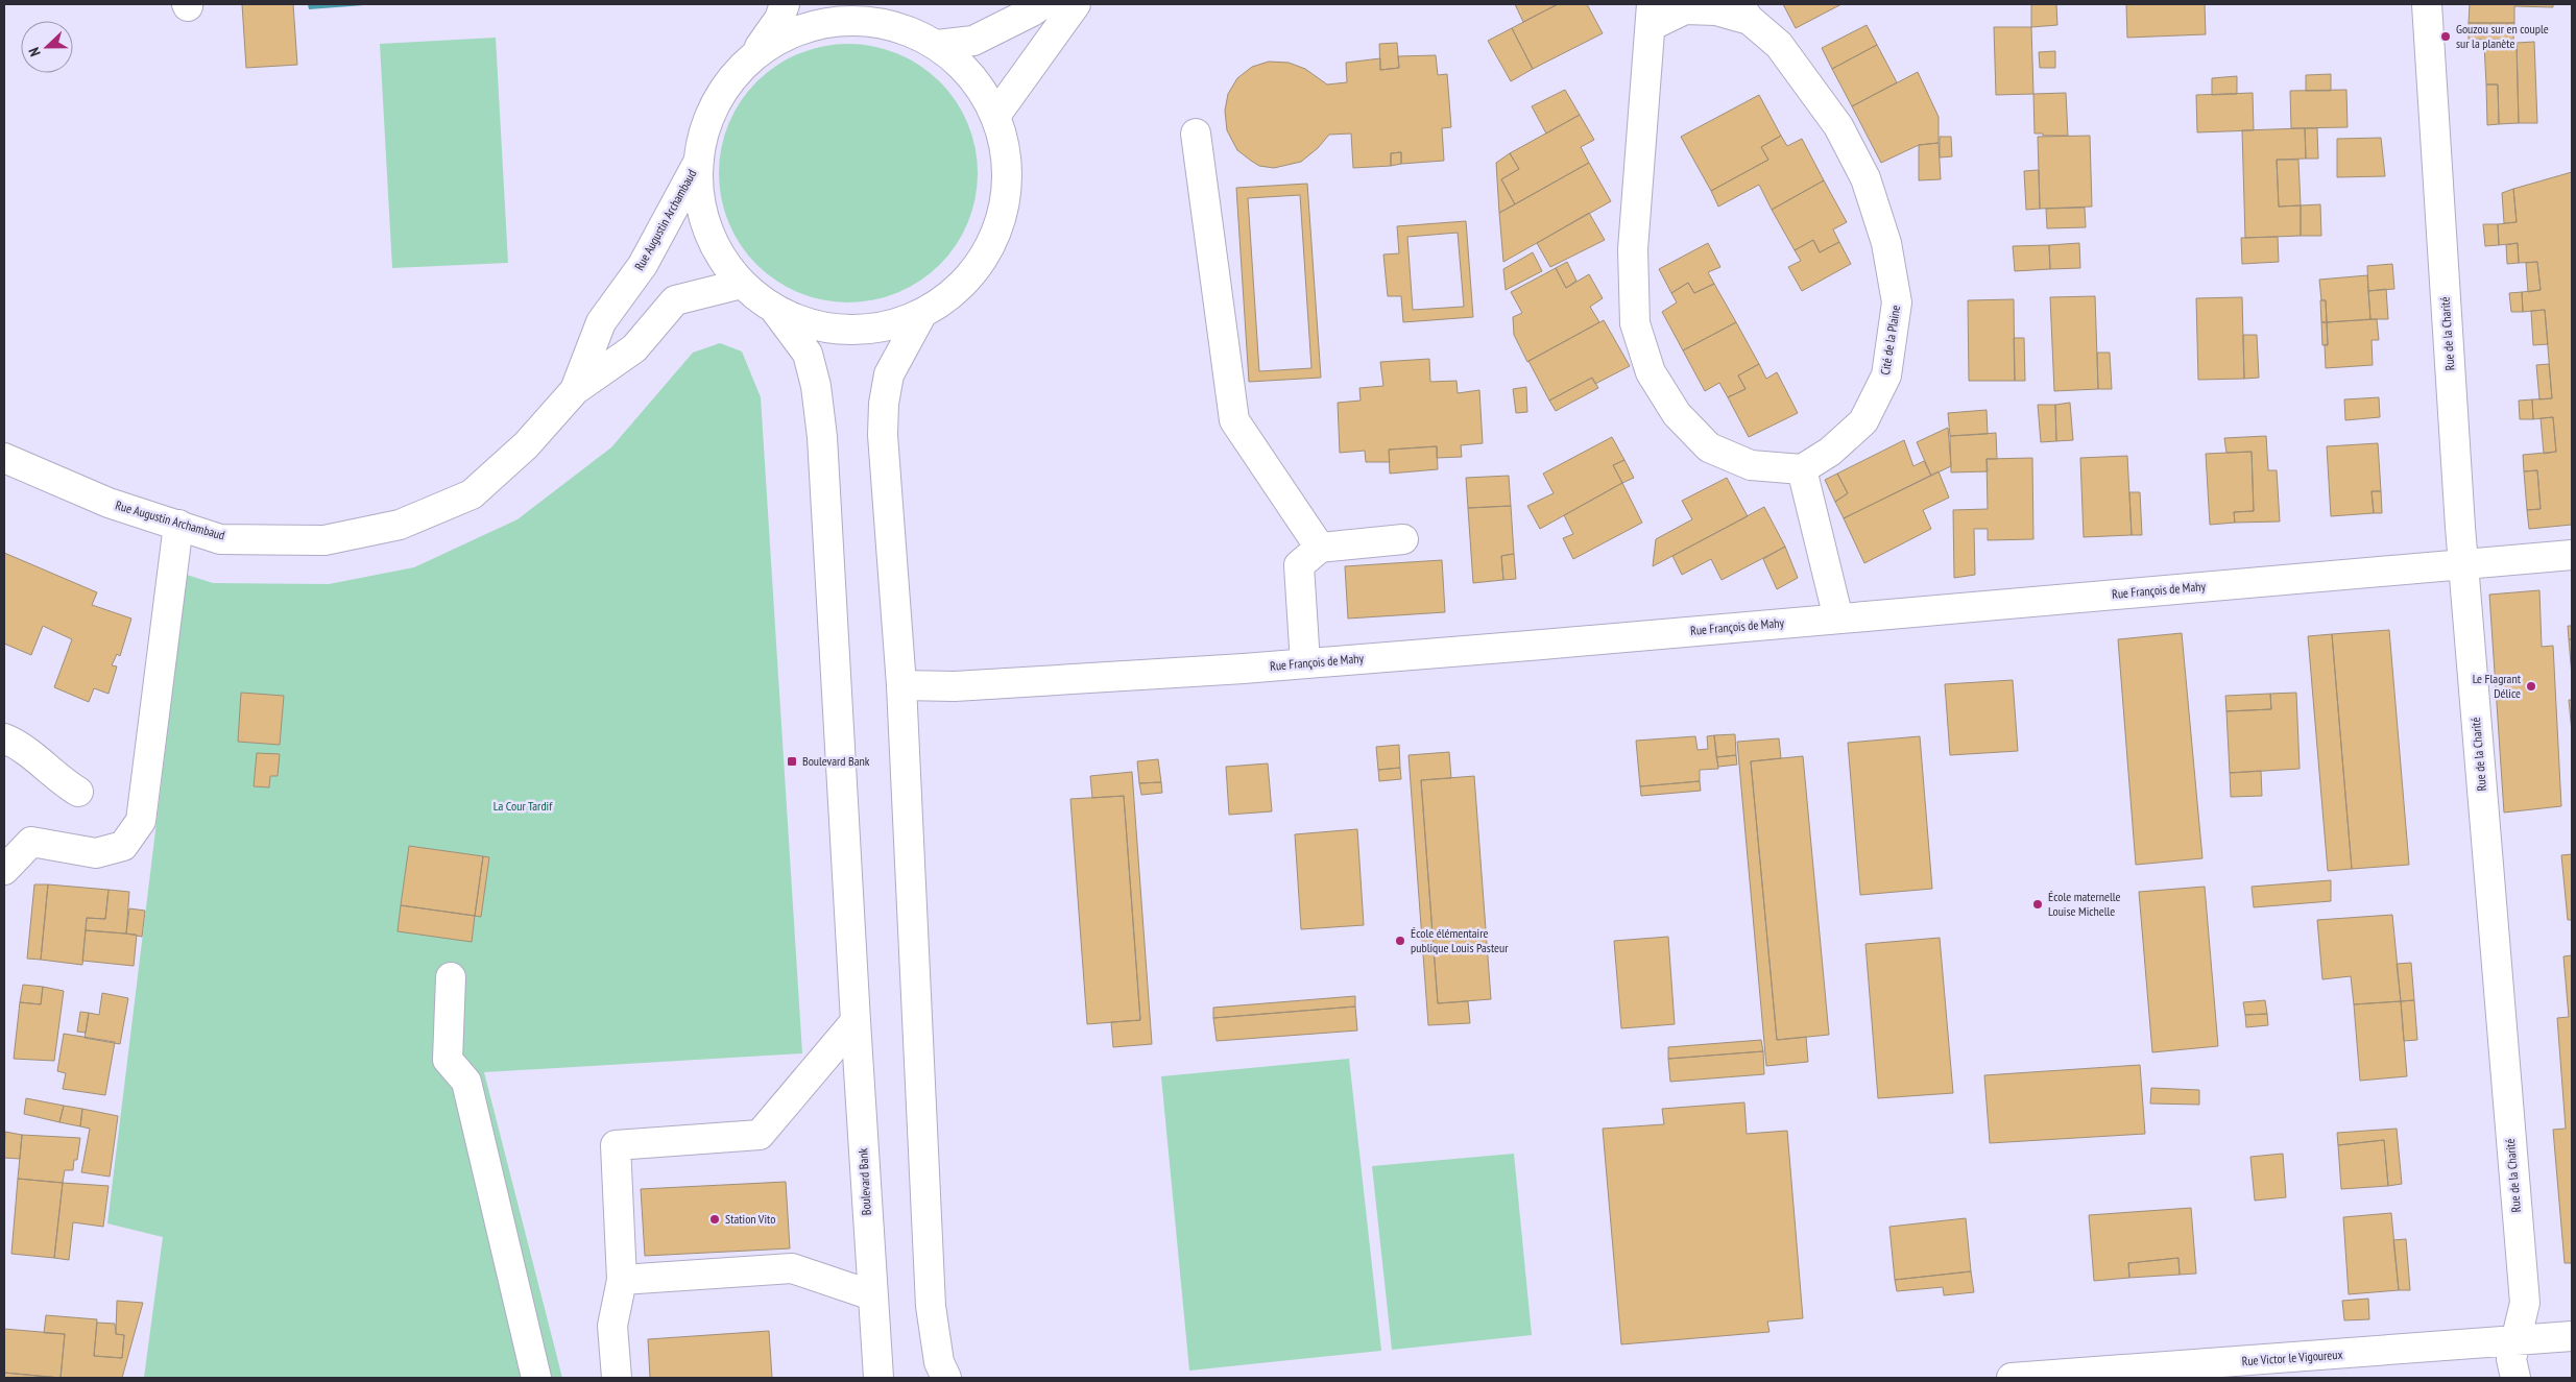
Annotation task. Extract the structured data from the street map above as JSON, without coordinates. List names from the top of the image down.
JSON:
{
  "streets": {
    "street": [
      "Rue Augustin Archambaud",
      "Rue de la Charité",
      "Cité de la Plaine",
      "Rue François de Mahy",
      "Boulevard Bank",
      "Rue Victor le Vigoureux"
    ]
  },
  "crossings": [
    ["Rue de la Charité", "Rue François de Mahy"],
    ["Rue de la Charité", "Rue Victor le Vigoureux"]
  ],
  "parks": ["La Cour Tardif"],
  "places": {
    "other": [
      "Gouzou sur en couple sur la planète",
      "Le Flagrant Délice",
      "École maternelle Louise Michelle",
      "École élémentaire publique Louis Pasteur",
      "Station Vito"
    ],
    "transit": ["Boulevard Bank"]
  },
  "north": "left"
}
